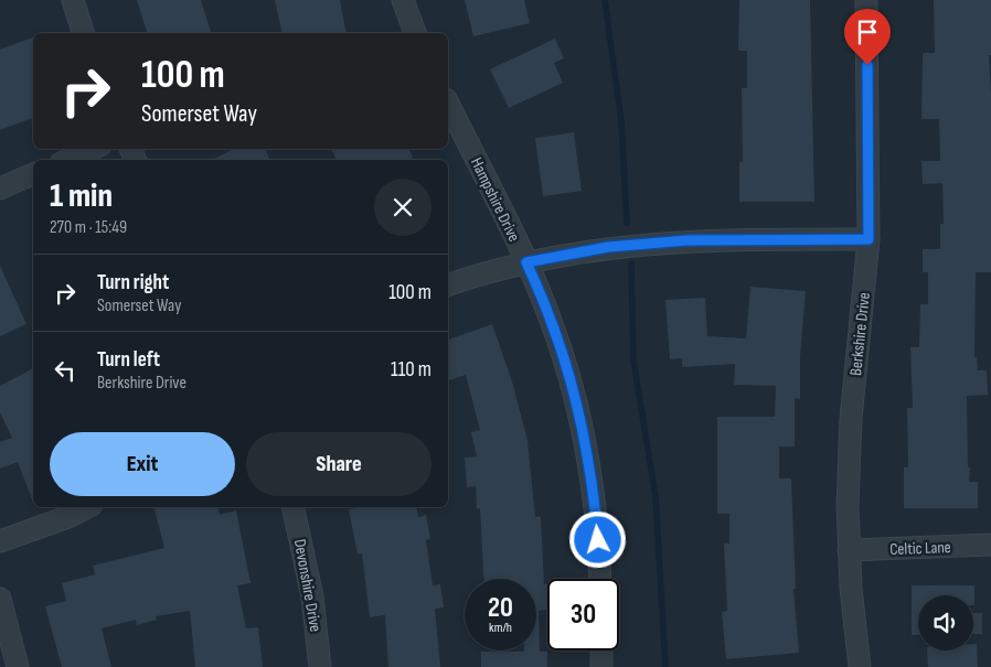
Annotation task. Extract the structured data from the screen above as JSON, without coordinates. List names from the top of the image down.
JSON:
{
  "streets": {
    "street": [
      "Hampshire Drive",
      "Berkshire Drive",
      "Celtic Lane",
      "Devonshire Drive"
    ]
  },
  "crossings": [
    ["Berkshire Drive", "Celtic Lane"]
  ],
  "page": {
    "turn": ["100 m", "Somerset Way"],
    "heading": ["1 min", "270 m · 15:49"],
    "list": [
      {
        "name": "Turn right",
        "note": "Somerset Way",
        "value": "100 m"
      },
      {
        "name": "Turn left",
        "note": "Berkshire Drive",
        "value": "110 m"
      }
    ],
    "buttons": ["Exit", "Share"],
    "speed": "20 km/h",
    "limit": "30"
  }
}
